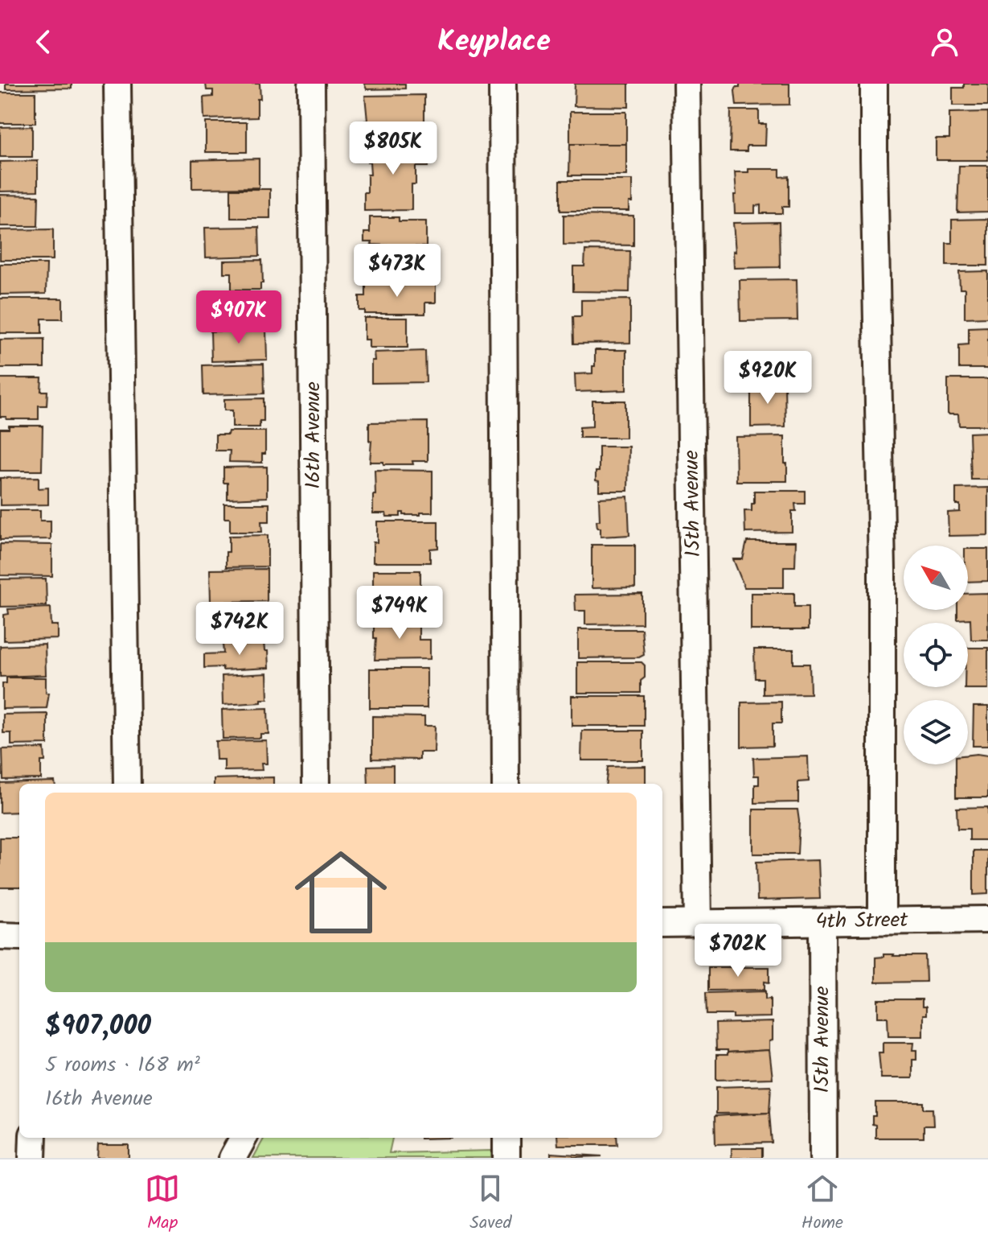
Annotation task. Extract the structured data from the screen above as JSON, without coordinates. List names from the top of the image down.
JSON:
{
  "streets": {
    "street": ["16th Avenue", "15th Avenue", "4th Street"]
  },
  "crossings": [
    ["15th Avenue", "4th Street"]
  ],
  "north": "top left",
  "page": {
    "header": "Keyplace",
    "price": [
      "$805K",
      "$473K",
      "$907K",
      "$920K",
      "$749K",
      "$742K",
      "$702K"
    ],
    "list": [
      {
        "name": "$907,000",
        "note": "5 rooms · 168 m² · 16th Avenue"
      }
    ],
    "tabs": ["Map", "Saved", "Home"]
  }
}
